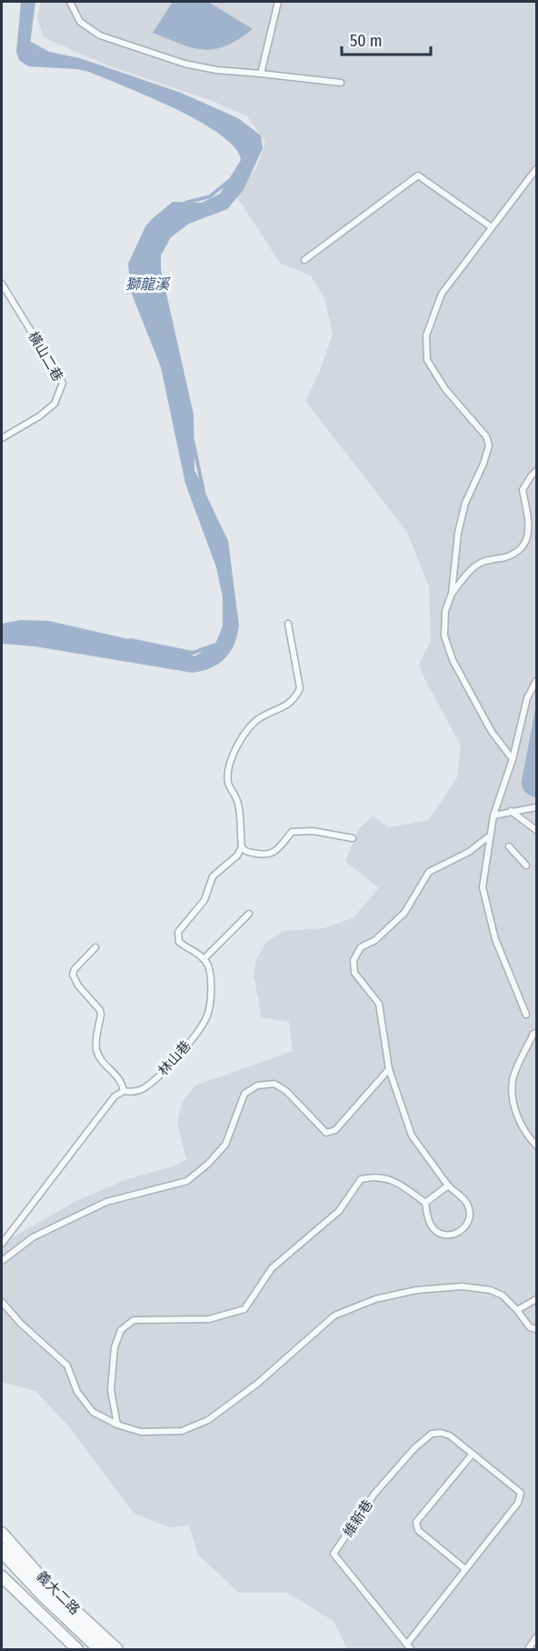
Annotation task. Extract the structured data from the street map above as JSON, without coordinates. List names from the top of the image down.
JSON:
{
  "streets": {
    "street": ["義大二路"],
    "lane": ["橫山二巷", "林山巷", "維新巷"]
  },
  "water": ["獅龍溪"],
  "scale_bar": "50 m"
}
